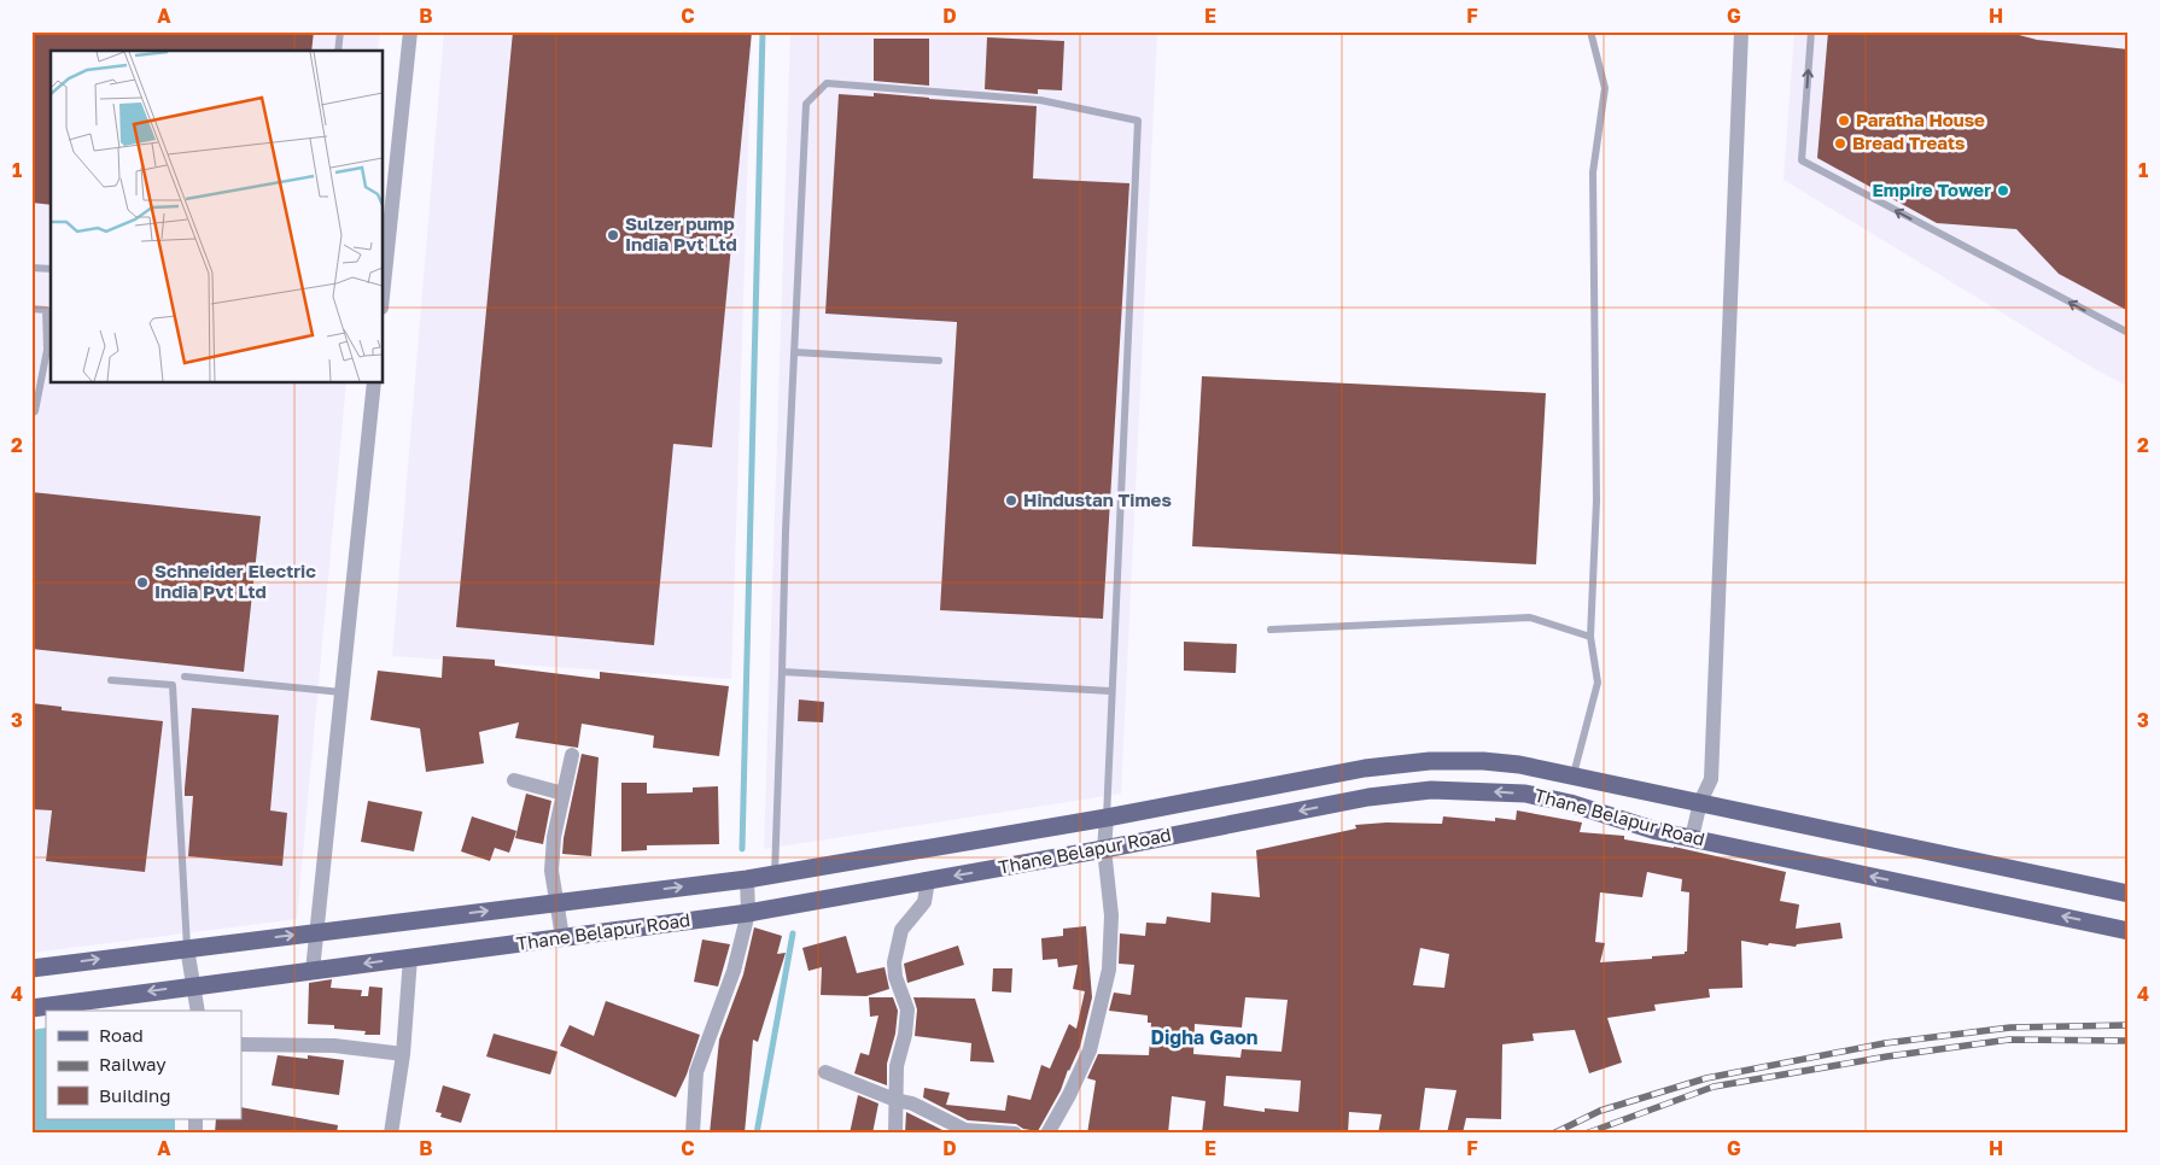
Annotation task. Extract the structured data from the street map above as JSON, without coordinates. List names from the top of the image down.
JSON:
{
  "streets": {
    "main road": ["Thane Belapur Road"]
  },
  "districts": ["Digha Gaon"],
  "places": [
    "Paratha House",
    "Bread Treats",
    "Empire Tower",
    "Sulzer pump India Pvt Ltd",
    "Hindustan Times",
    "Schneider Electric India Pvt Ltd"
  ],
  "legend": ["Road", "Railway", "Building"],
  "grid": {
    "columns": [
      "A",
      "B",
      "C",
      "D",
      "E",
      "F",
      "G",
      "H"
    ],
    "rows": [
      "1",
      "2",
      "3",
      "4"
    ]
  }
}
